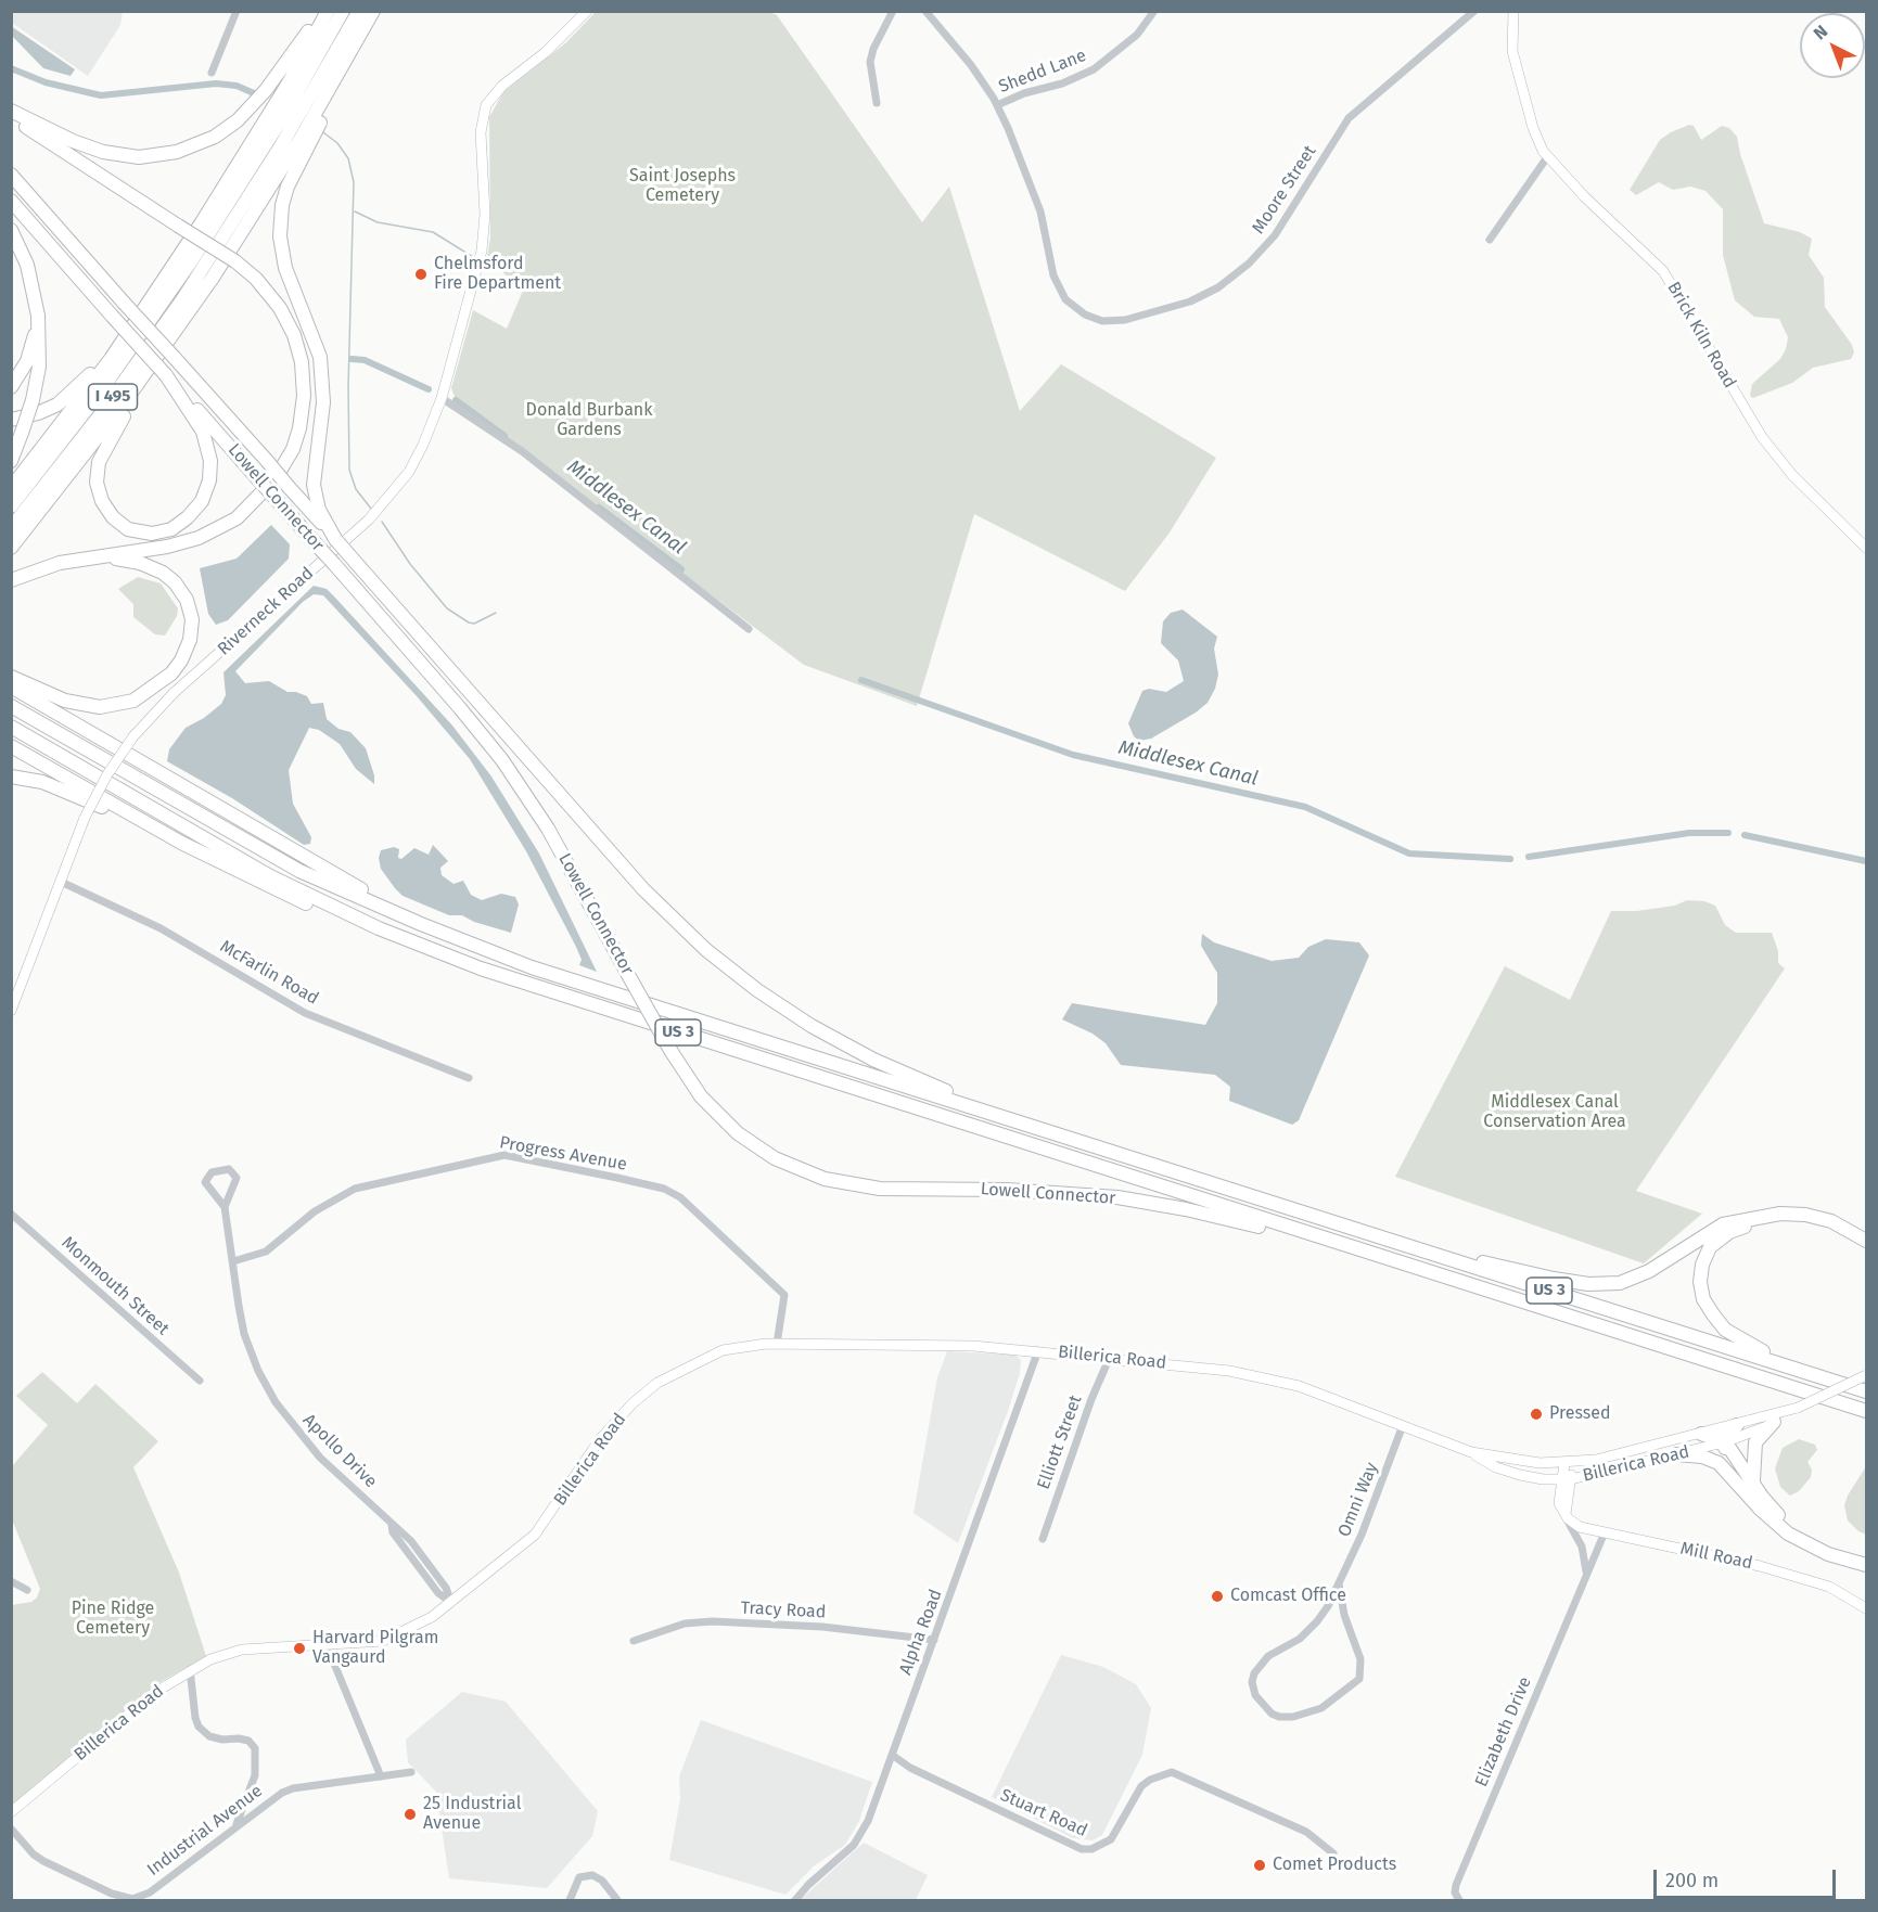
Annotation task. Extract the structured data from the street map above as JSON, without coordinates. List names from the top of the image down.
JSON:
{
  "streets": {
    "highway": ["I 495", "Lowell Connector", "US 3"],
    "main road": [
      "Brick Kiln Road",
      "Riverneck Road",
      "Billerica Road",
      "Mill Road"
    ],
    "street": [
      "Shedd Lane",
      "Moore Street",
      "McFarlin Road",
      "Progress Avenue",
      "Monmouth Street",
      "Elliott Street",
      "Apollo Drive",
      "Omni Way",
      "Tracy Road",
      "Alpha Road",
      "Elizabeth Drive",
      "Stuart Road",
      "Industrial Avenue"
    ]
  },
  "crossings": [
    ["Shedd Lane", "Moore Street"],
    ["Lowell Connector", "US 3"],
    ["Riverneck Road", "McFarlin Road"],
    ["Progress Avenue", "Billerica Road"],
    ["Progress Avenue", "Apollo Drive"],
    ["Billerica Road", "Elliott Street"],
    ["Billerica Road", "Apollo Drive"],
    ["Billerica Road", "Omni Way"],
    ["Billerica Road", "Alpha Road"],
    ["Mill Road", "Elizabeth Drive"],
    ["Tracy Road", "Alpha Road"],
    ["Alpha Road", "Stuart Road"]
  ],
  "water": ["Middlesex Canal"],
  "parks": [
    "Saint Josephs Cemetery",
    "Donald Burbank Gardens",
    "Middlesex Canal Conservation Area",
    "Pine Ridge Cemetery"
  ],
  "places": [
    "Chelmsford Fire Department",
    "Pressed",
    "Comcast Office",
    "Harvard Pilgram Vangaurd",
    "25 Industrial Avenue",
    "Comet Products"
  ],
  "scale_bar": "200 m",
  "north": "top left"
}
